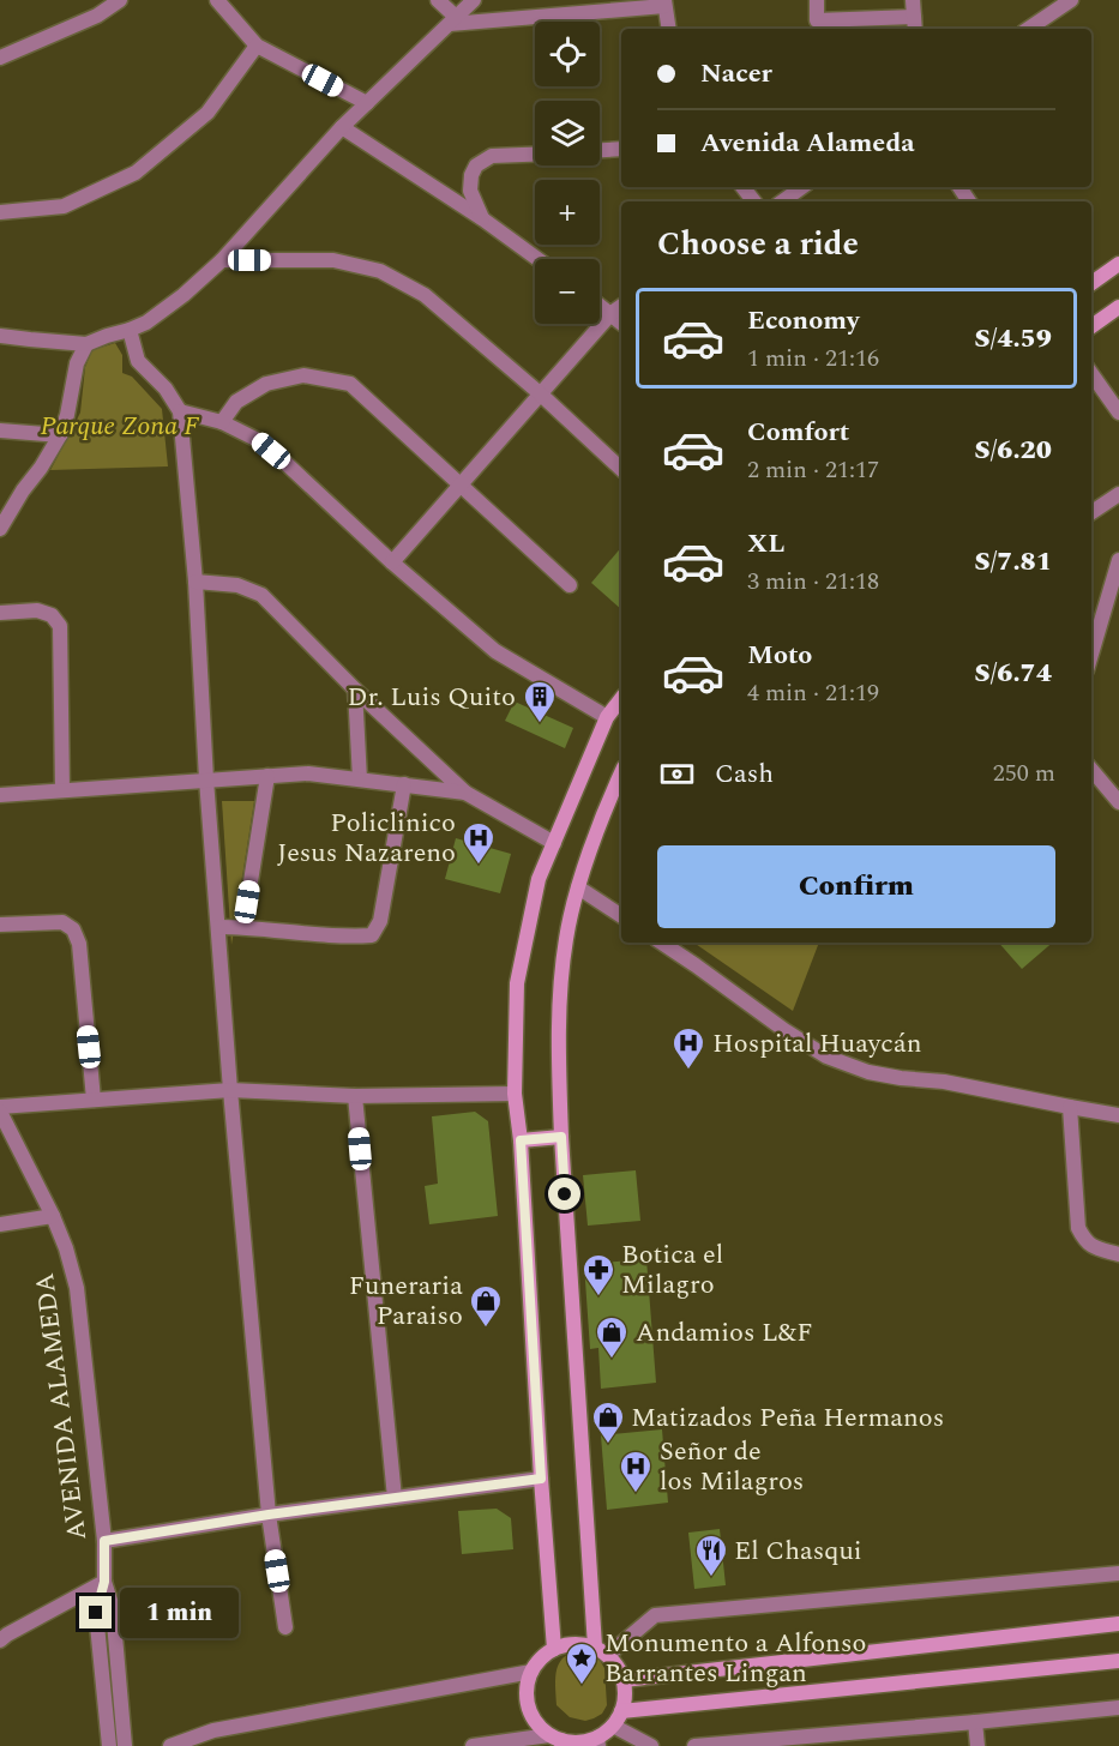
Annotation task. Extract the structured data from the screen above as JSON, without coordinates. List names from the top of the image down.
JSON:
{
  "streets": {
    "street": ["AVENIDA ALAMEDA"]
  },
  "parks": ["Parque Zona F"],
  "places": {
    "building": ["Dr. Luis Quito"],
    "hospital": ["Policlinico Jesus Nazareno", "Hospital Huaycán", "Señor de los Milagros"],
    "pharmacy": ["Botica el Milagro"],
    "shop": ["Funeraria Paraiso", "Andamios L&F", "Matizados Peña Hermanos"],
    "restaurant": ["El Chasqui"],
    "place": ["Monumento a Alfonso Barrantes Lingan"]
  },
  "page": {
    "map_buttons": ["+", "−"],
    "banner": ["Nacer", "Avenida Alameda"],
    "heading": "Choose a ride",
    "list": [
      {
        "name": "Economy",
        "note": "1 min · 21:16",
        "value": "S/4.59"
      },
      {
        "name": "Comfort",
        "note": "2 min · 21:17",
        "value": "S/6.20"
      },
      {
        "name": "XL",
        "note": "3 min · 21:18",
        "value": "S/7.81"
      },
      {
        "name": "Moto",
        "note": "4 min · 21:19",
        "value": "S/6.74"
      }
    ],
    "pay": ["Cash", "250 m"],
    "buttons": "Confirm",
    "bubble": "1 min"
  }
}
